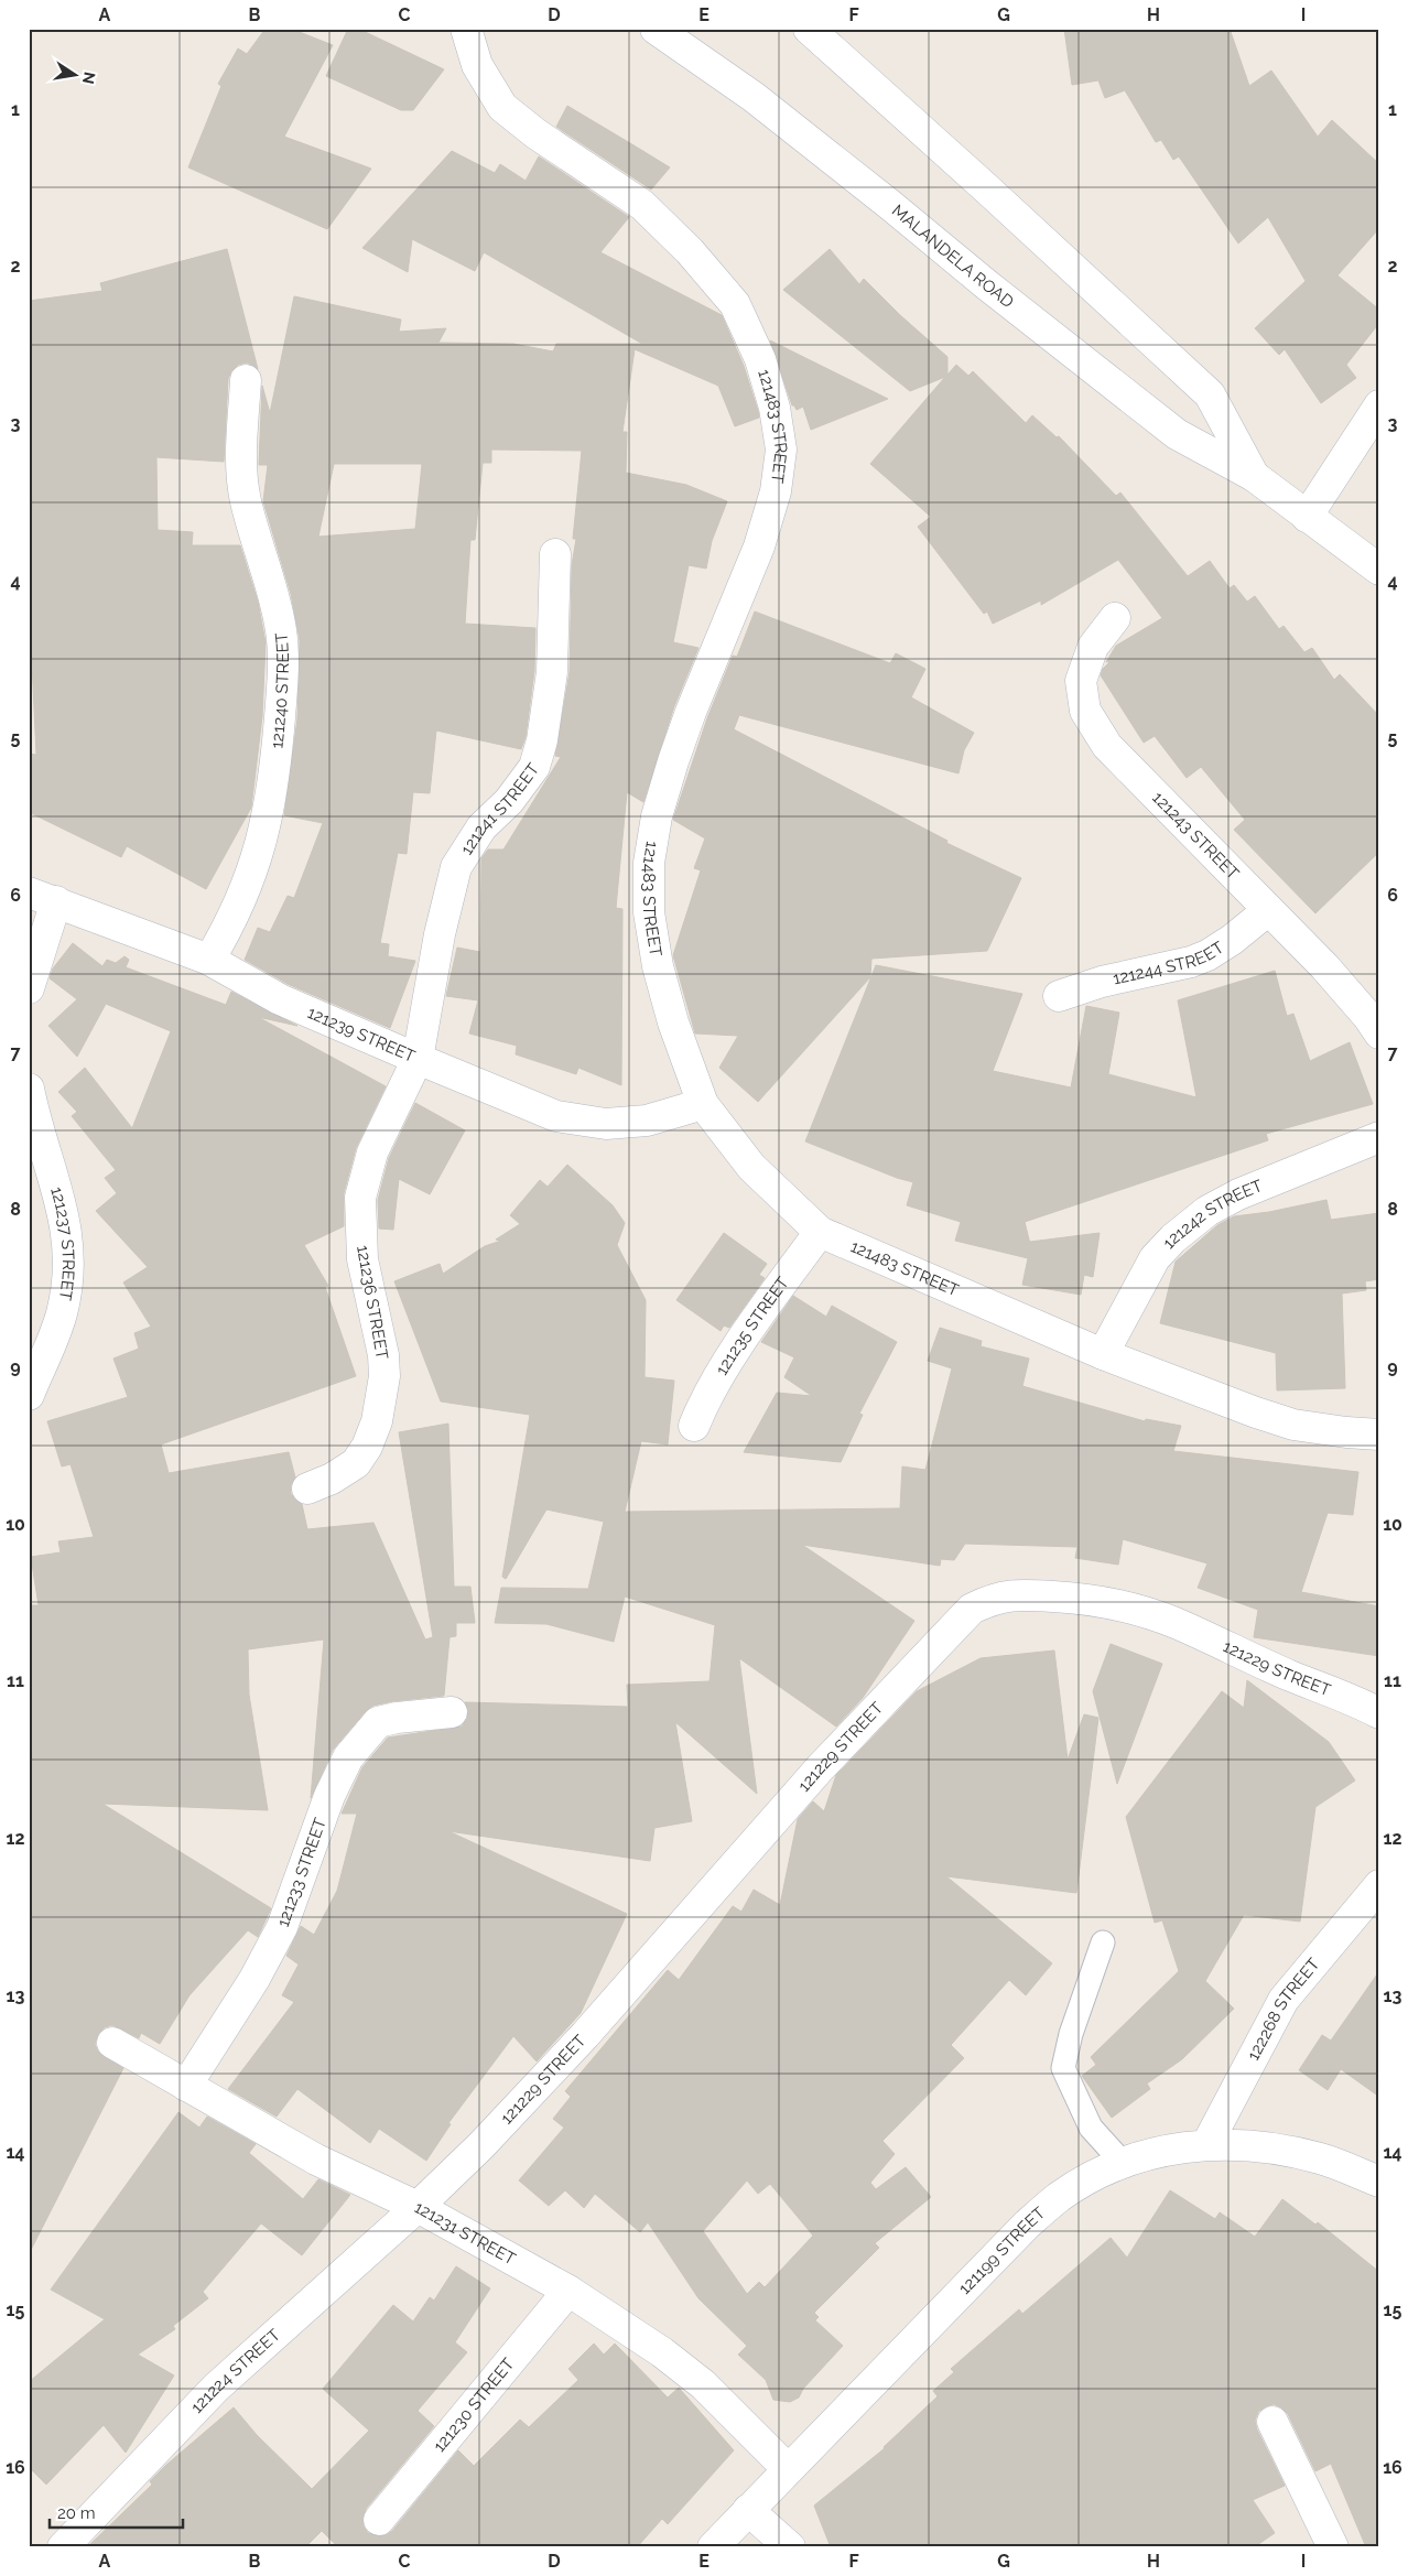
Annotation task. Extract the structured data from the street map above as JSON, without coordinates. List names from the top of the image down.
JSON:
{
  "streets": {
    "street": [
      "MALANDELA ROAD",
      "121483 STREET",
      "121240 STREET",
      "121241 STREET",
      "121243 STREET",
      "121244 STREET",
      "121239 STREET",
      "121242 STREET",
      "121237 STREET",
      "121236 STREET",
      "121235 STREET",
      "121229 STREET",
      "121233 STREET",
      "122268 STREET",
      "121231 STREET",
      "121199 STREET",
      "121224 STREET",
      "121230 STREET"
    ]
  },
  "crossings": [
    ["121483 STREET", "121239 STREET"],
    ["121483 STREET", "121242 STREET"],
    ["121483 STREET", "121235 STREET"],
    ["121240 STREET", "121239 STREET"],
    ["121241 STREET", "121239 STREET"],
    ["121241 STREET", "121236 STREET"],
    ["121243 STREET", "121244 STREET"],
    ["121239 STREET", "121236 STREET"],
    ["121229 STREET", "121231 STREET"],
    ["121229 STREET", "121224 STREET"],
    ["121233 STREET", "121231 STREET"],
    ["122268 STREET", "121199 STREET"],
    ["121231 STREET", "121199 STREET"],
    ["121231 STREET", "121224 STREET"],
    ["121231 STREET", "121230 STREET"]
  ],
  "scale_bar": "20 m",
  "north": "right",
  "grid": {
    "columns": [
      "A",
      "B",
      "C",
      "D",
      "E",
      "F",
      "G",
      "H",
      "I"
    ],
    "rows": [
      "1",
      "2",
      "3",
      "4",
      "5",
      "6",
      "7",
      "8",
      "9",
      "10",
      "11",
      "12",
      "13",
      "14",
      "15",
      "16"
    ]
  }
}
